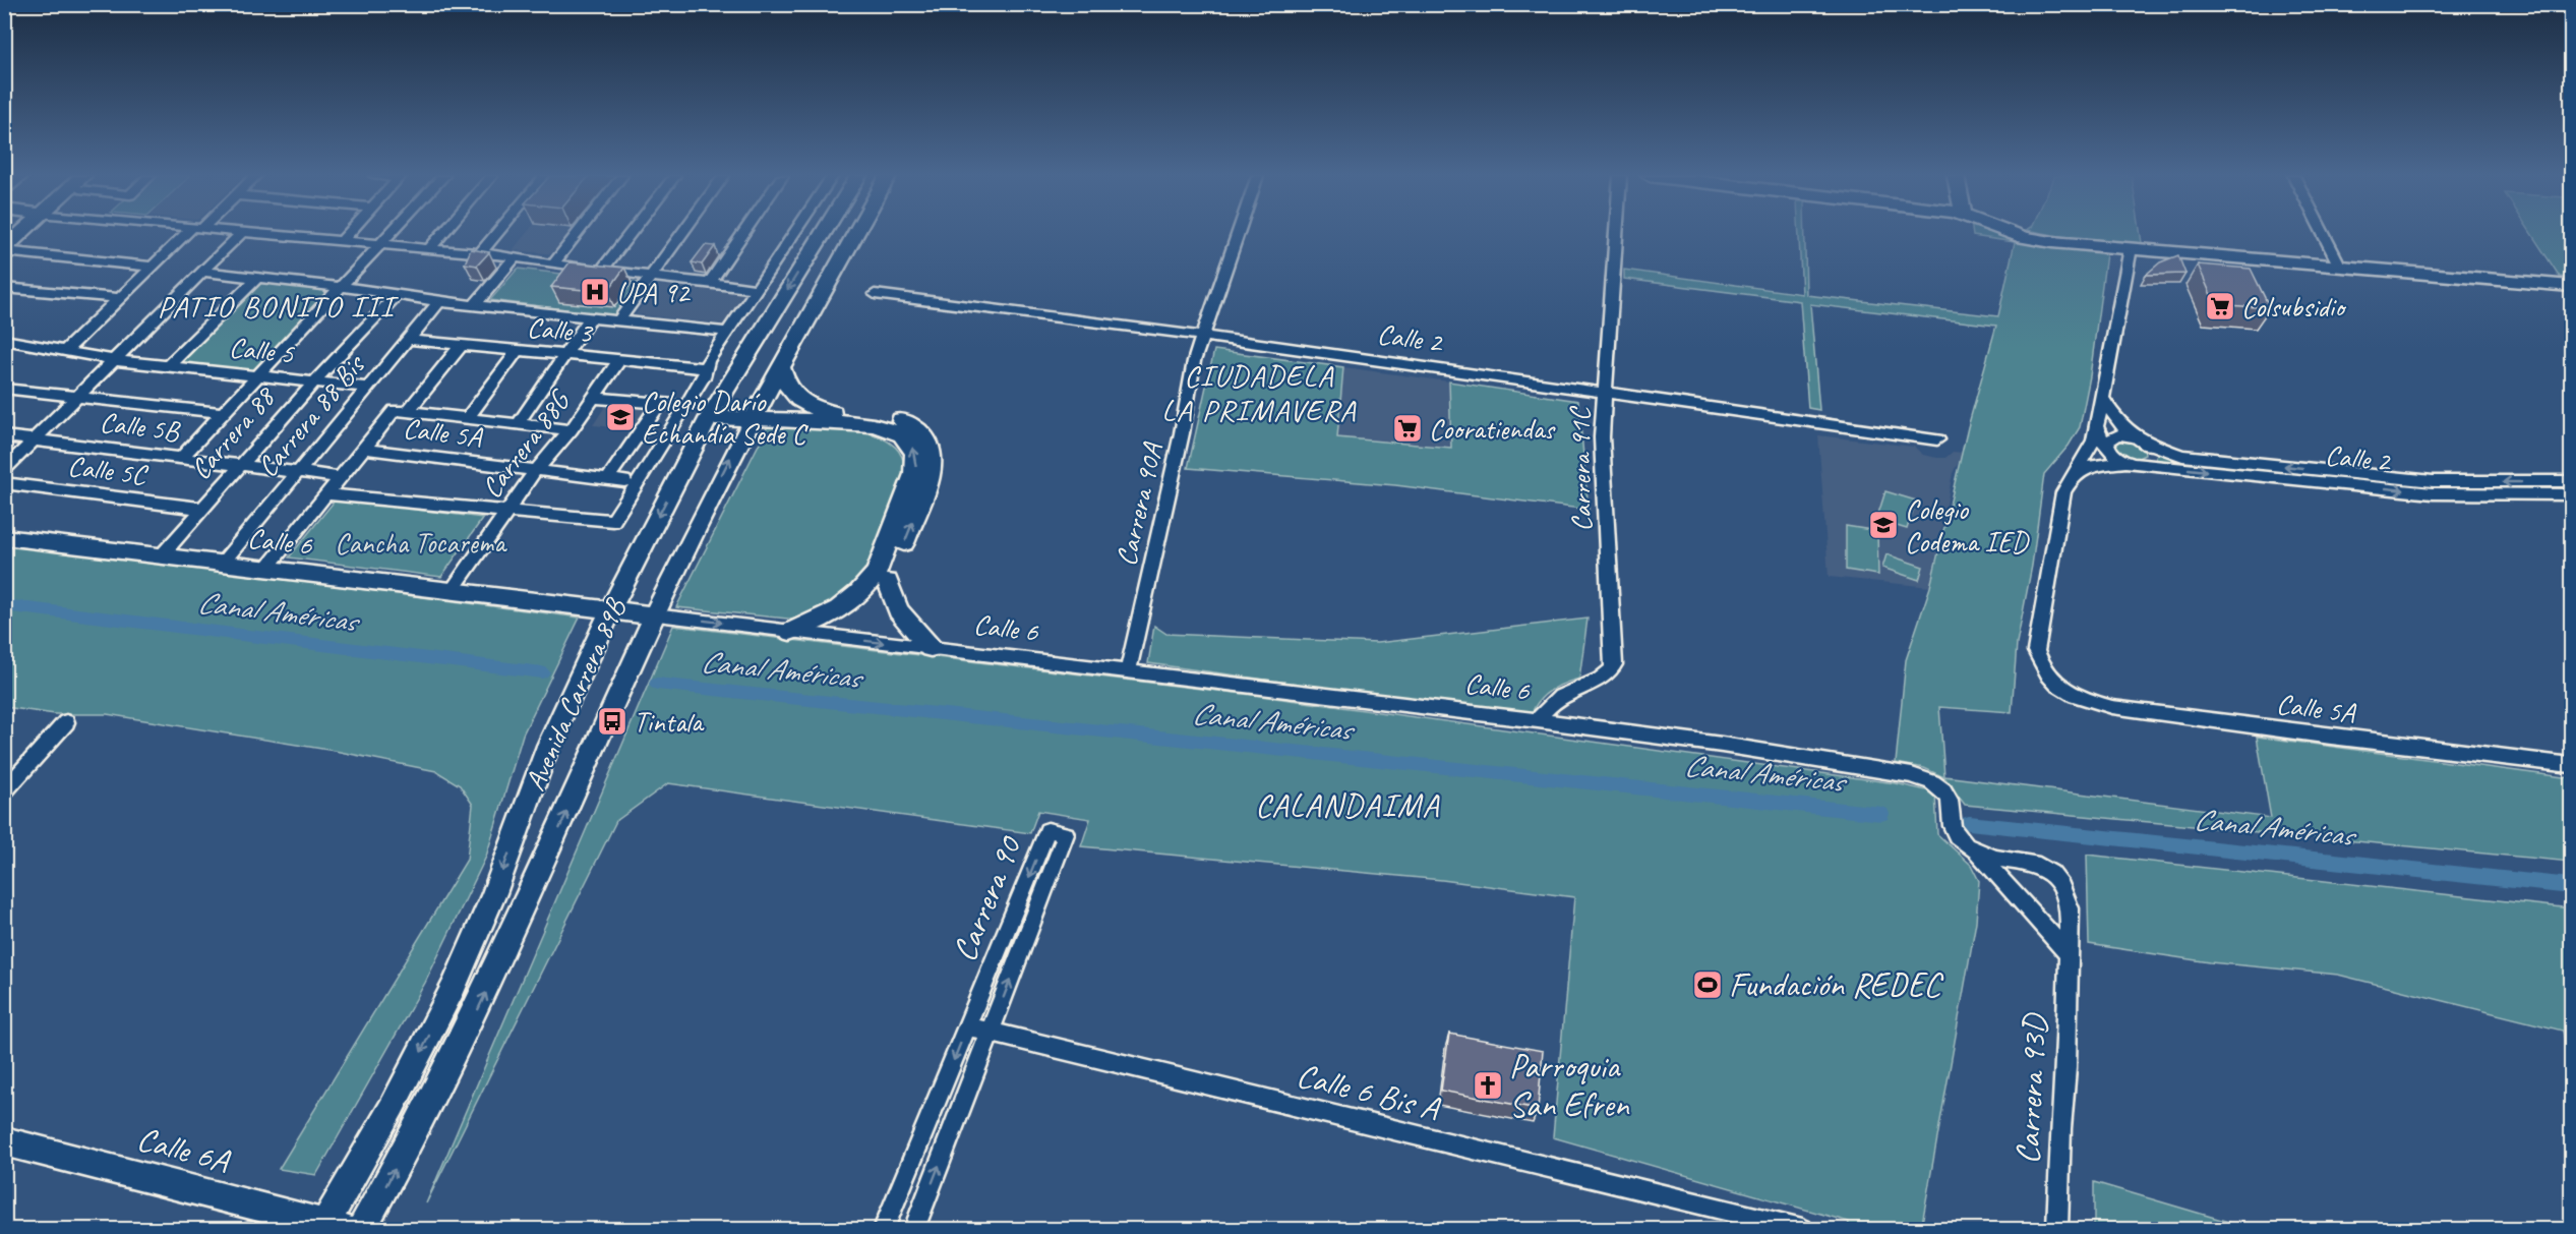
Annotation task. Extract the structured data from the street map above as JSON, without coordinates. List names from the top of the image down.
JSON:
{
  "streets": {
    "main road": ["Calle 6", "Avenida Carrera 89B", "Calle 6A"],
    "street": [
      "Calle 3",
      "Calle 2",
      "Calle 5",
      "Carrera 88 Bis",
      "Calle 5B",
      "Calle 5A",
      "Carrera 88",
      "Carrera 88G",
      "Calle 5C",
      "Carrera 91C",
      "Carrera 90A",
      "Carrera 90",
      "Carrera 93D",
      "Calle 6 Bis A"
    ]
  },
  "crossings": [
    ["Calle 3", "Carrera 88 Bis"],
    ["Calle 3", "Carrera 88G"],
    ["Calle 2", "Carrera 91C"],
    ["Calle 2", "Carrera 90A"],
    ["Calle 5", "Carrera 88 Bis"],
    ["Calle 5", "Carrera 88"],
    ["Carrera 88 Bis", "Calle 5B"],
    ["Carrera 88 Bis", "Calle 6"],
    ["Calle 5B", "Carrera 88"],
    ["Calle 5A", "Carrera 88G"],
    ["Carrera 88", "Calle 5C"],
    ["Carrera 88", "Calle 6"],
    ["Carrera 88G", "Calle 6"],
    ["Carrera 91C", "Calle 6"],
    ["Carrera 90A", "Calle 6"],
    ["Calle 6", "Avenida Carrera 89B"],
    ["Calle 6", "Carrera 93D"],
    ["Avenida Carrera 89B", "Calle 6A"],
    ["Carrera 90", "Calle 6 Bis A"]
  ],
  "districts": ["PATIO BONITO III", "CIUDADELA LA PRIMAVERA", "CALANDAIMA"],
  "water": ["Canal Américas"],
  "parks": ["Cancha Tocarema"],
  "places": {
    "hospital": ["UPA 92"],
    "supermarket": ["Colsubsidio", "Cooratiendas"],
    "school or university": ["Colegio Darío Echandía Sede C", "Colegio Codema IED"],
    "bus stop": ["Tintala"],
    "sports": ["Fundación REDEC"],
    "church": ["Parroquia San Efren"]
  }
}
